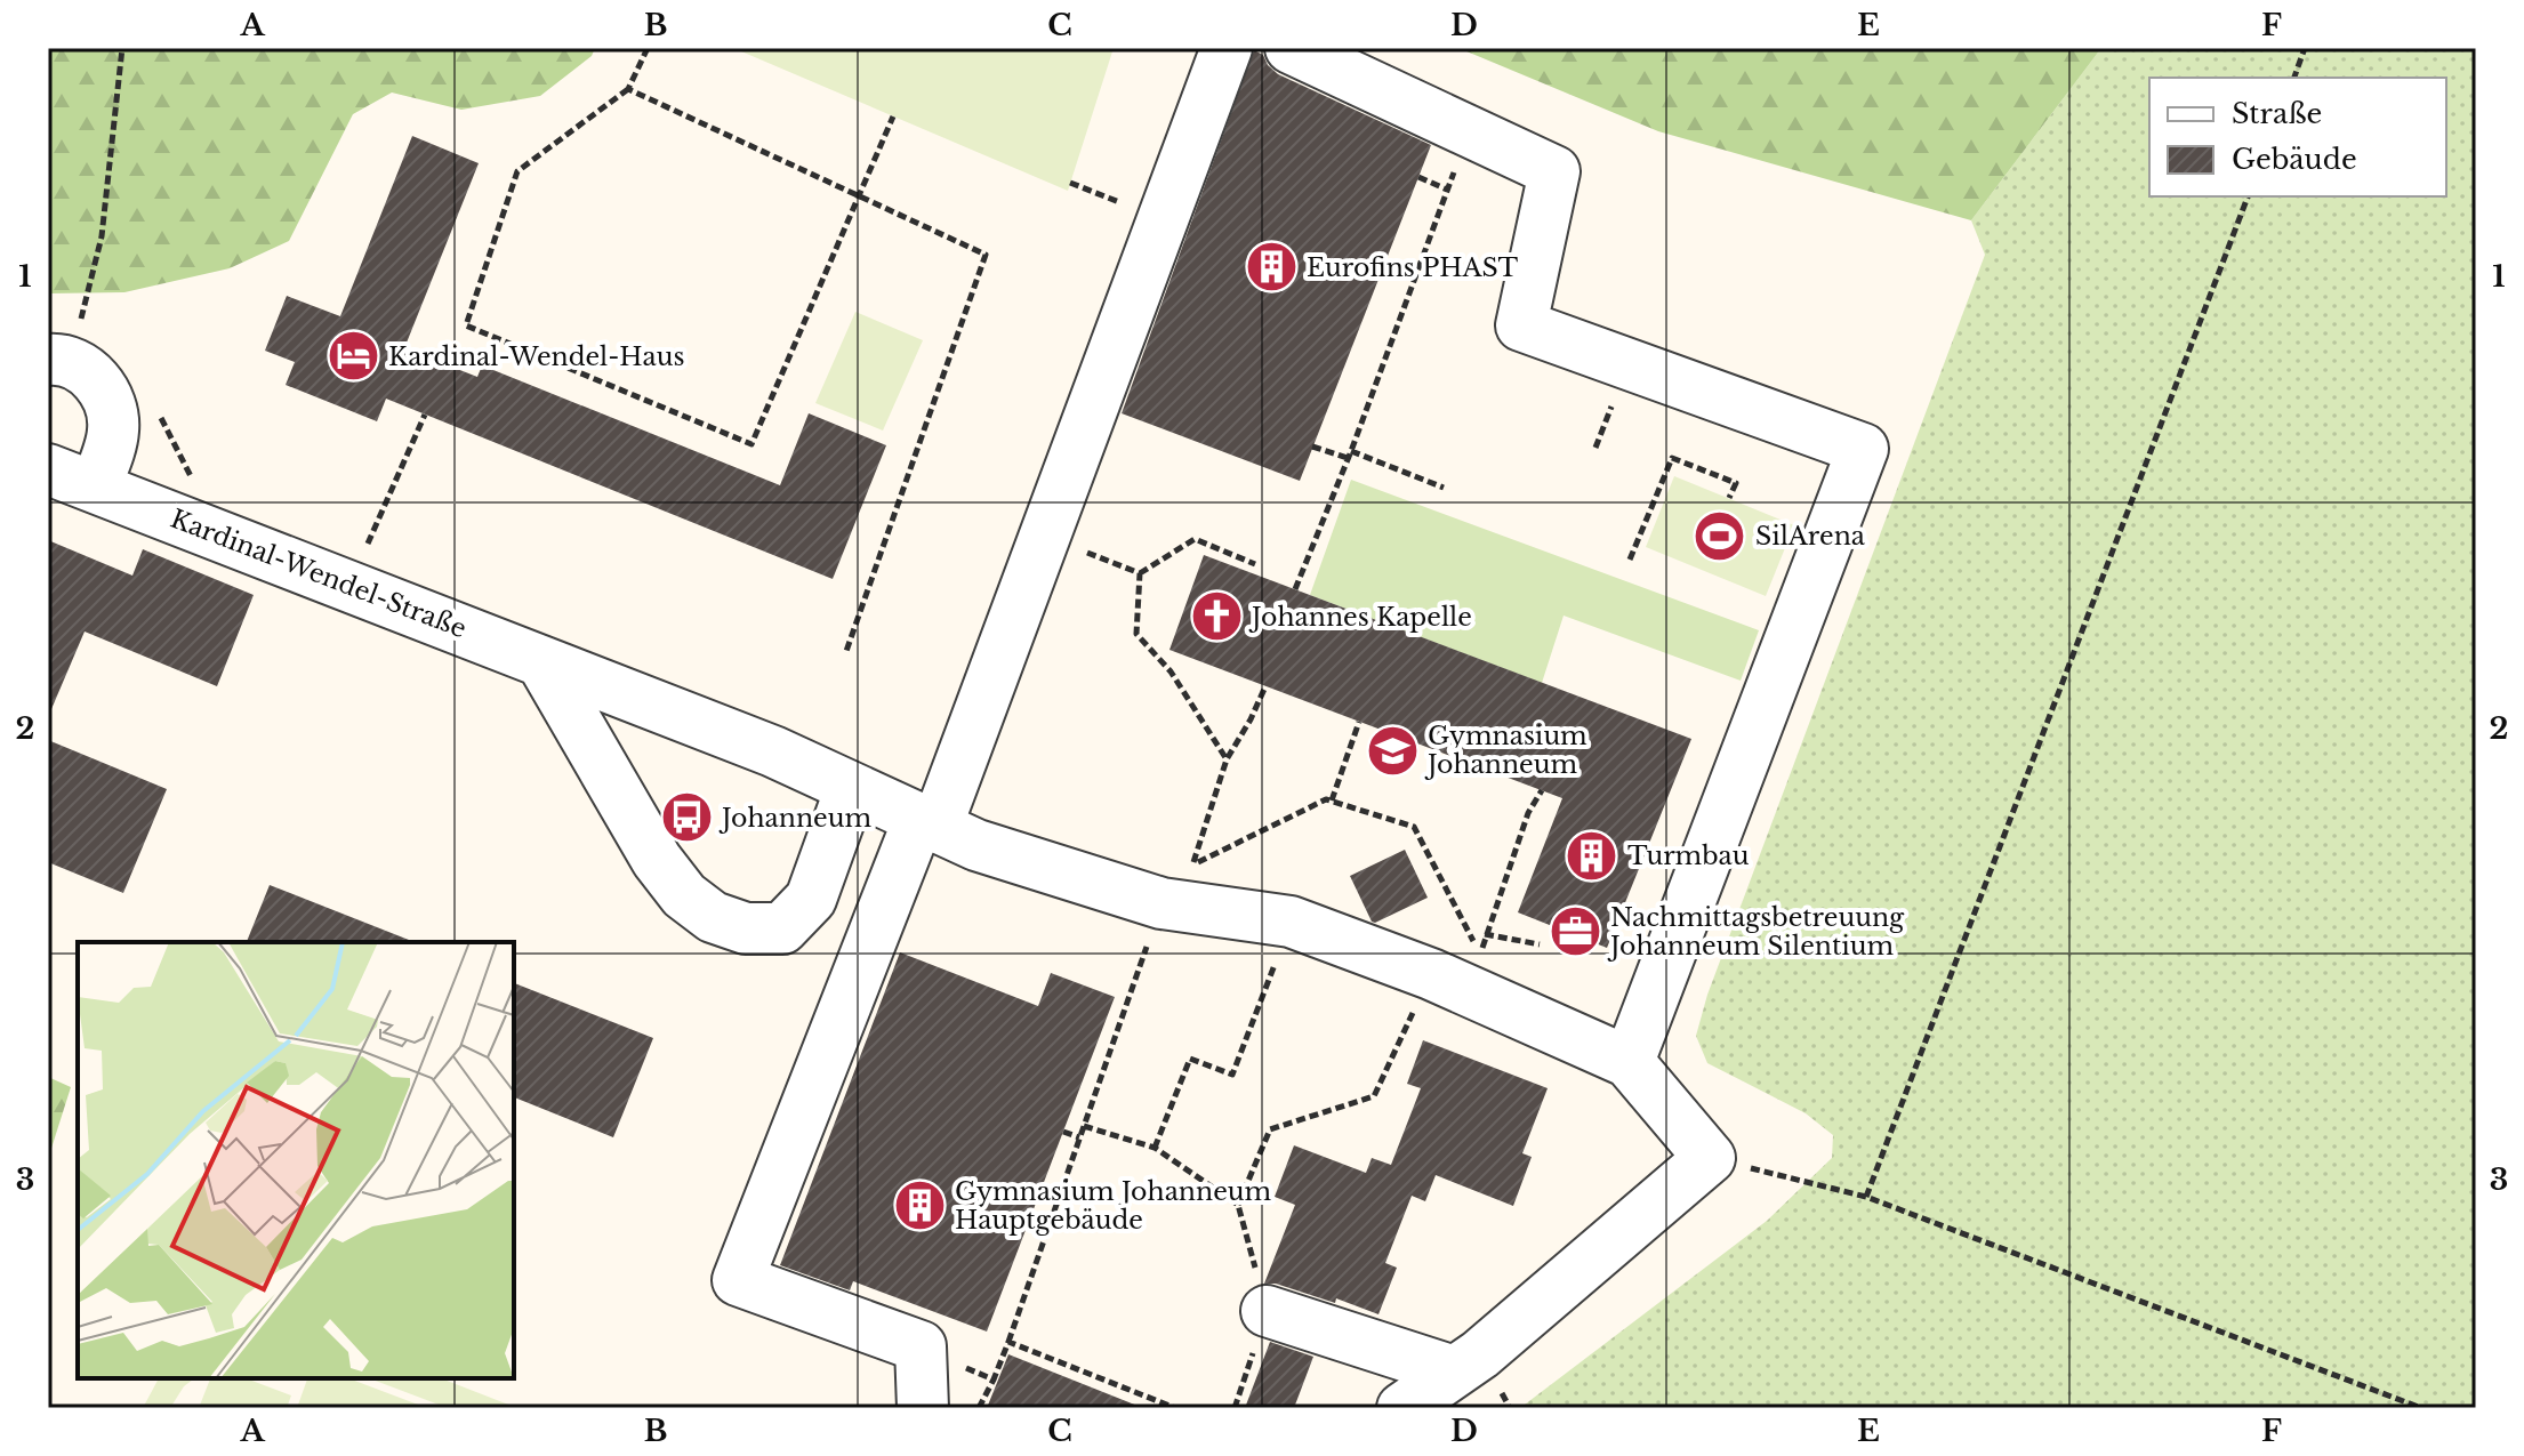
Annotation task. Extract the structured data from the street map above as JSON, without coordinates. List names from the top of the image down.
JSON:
{
  "streets": {
    "street": ["Kardinal-Wendel-Straße"]
  },
  "places": {
    "building": ["Eurofins PHAST", "Turmbau", "Gymnasium Johanneum Hauptgebäude"],
    "hotel": ["Kardinal-Wendel-Haus"],
    "sports": ["SilArena"],
    "church": ["Johannes Kapelle"],
    "school or university": ["Gymnasium Johanneum"],
    "bus stop": ["Johanneum"],
    "office": ["Nachmittagsbetreuung Johanneum Silentium"]
  },
  "legend": ["Straße", "Gebäude"],
  "grid": {
    "columns": [
      "A",
      "B",
      "C",
      "D",
      "E",
      "F"
    ],
    "rows": ["1", "2", "3"]
  }
}
